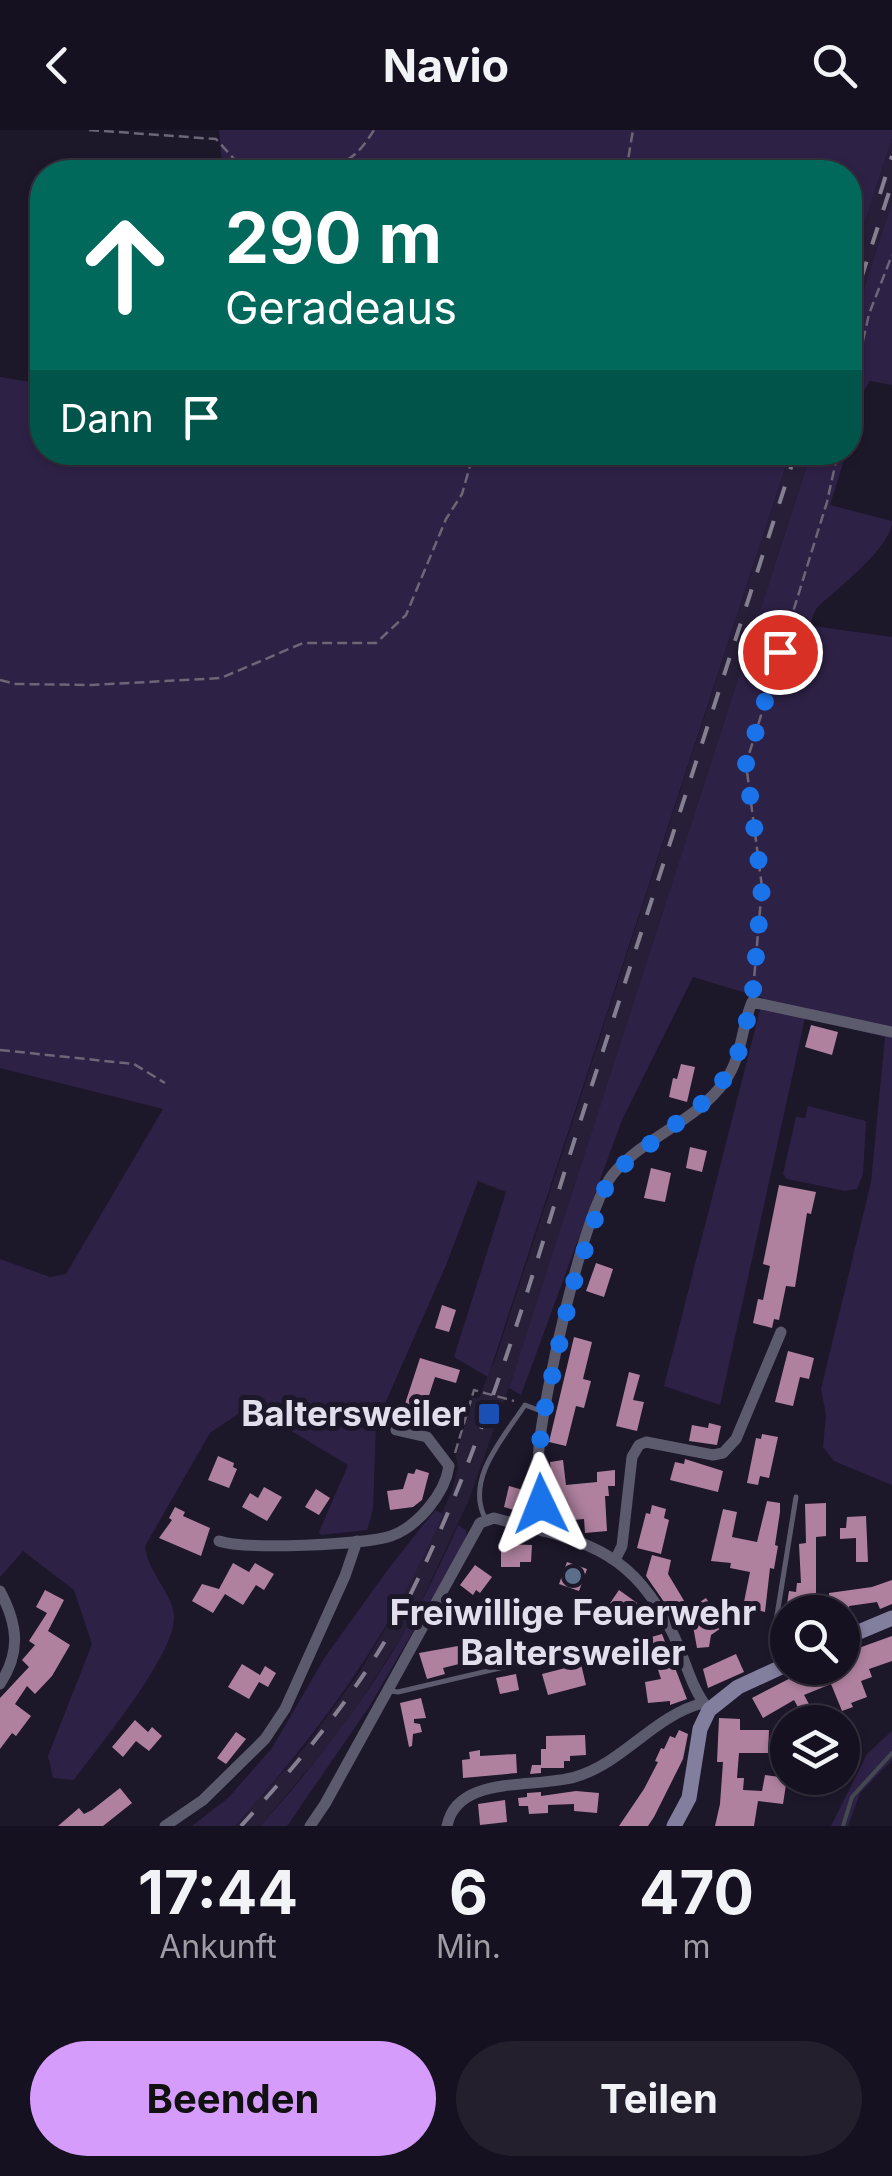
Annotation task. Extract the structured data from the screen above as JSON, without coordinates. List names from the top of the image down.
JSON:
{
  "places": {
    "transit": ["Baltersweiler"],
    "other": ["Freiwillige Feuerwehr Baltersweiler"]
  },
  "page": {
    "header": "Navio",
    "turn": ["290 m", "Geradeaus"],
    "then": "Dann",
    "eta": [
      "17:44",
      "Ankunft",
      "6",
      "Min.",
      "470",
      "m"
    ],
    "buttons": ["Beenden", "Teilen"]
  }
}
